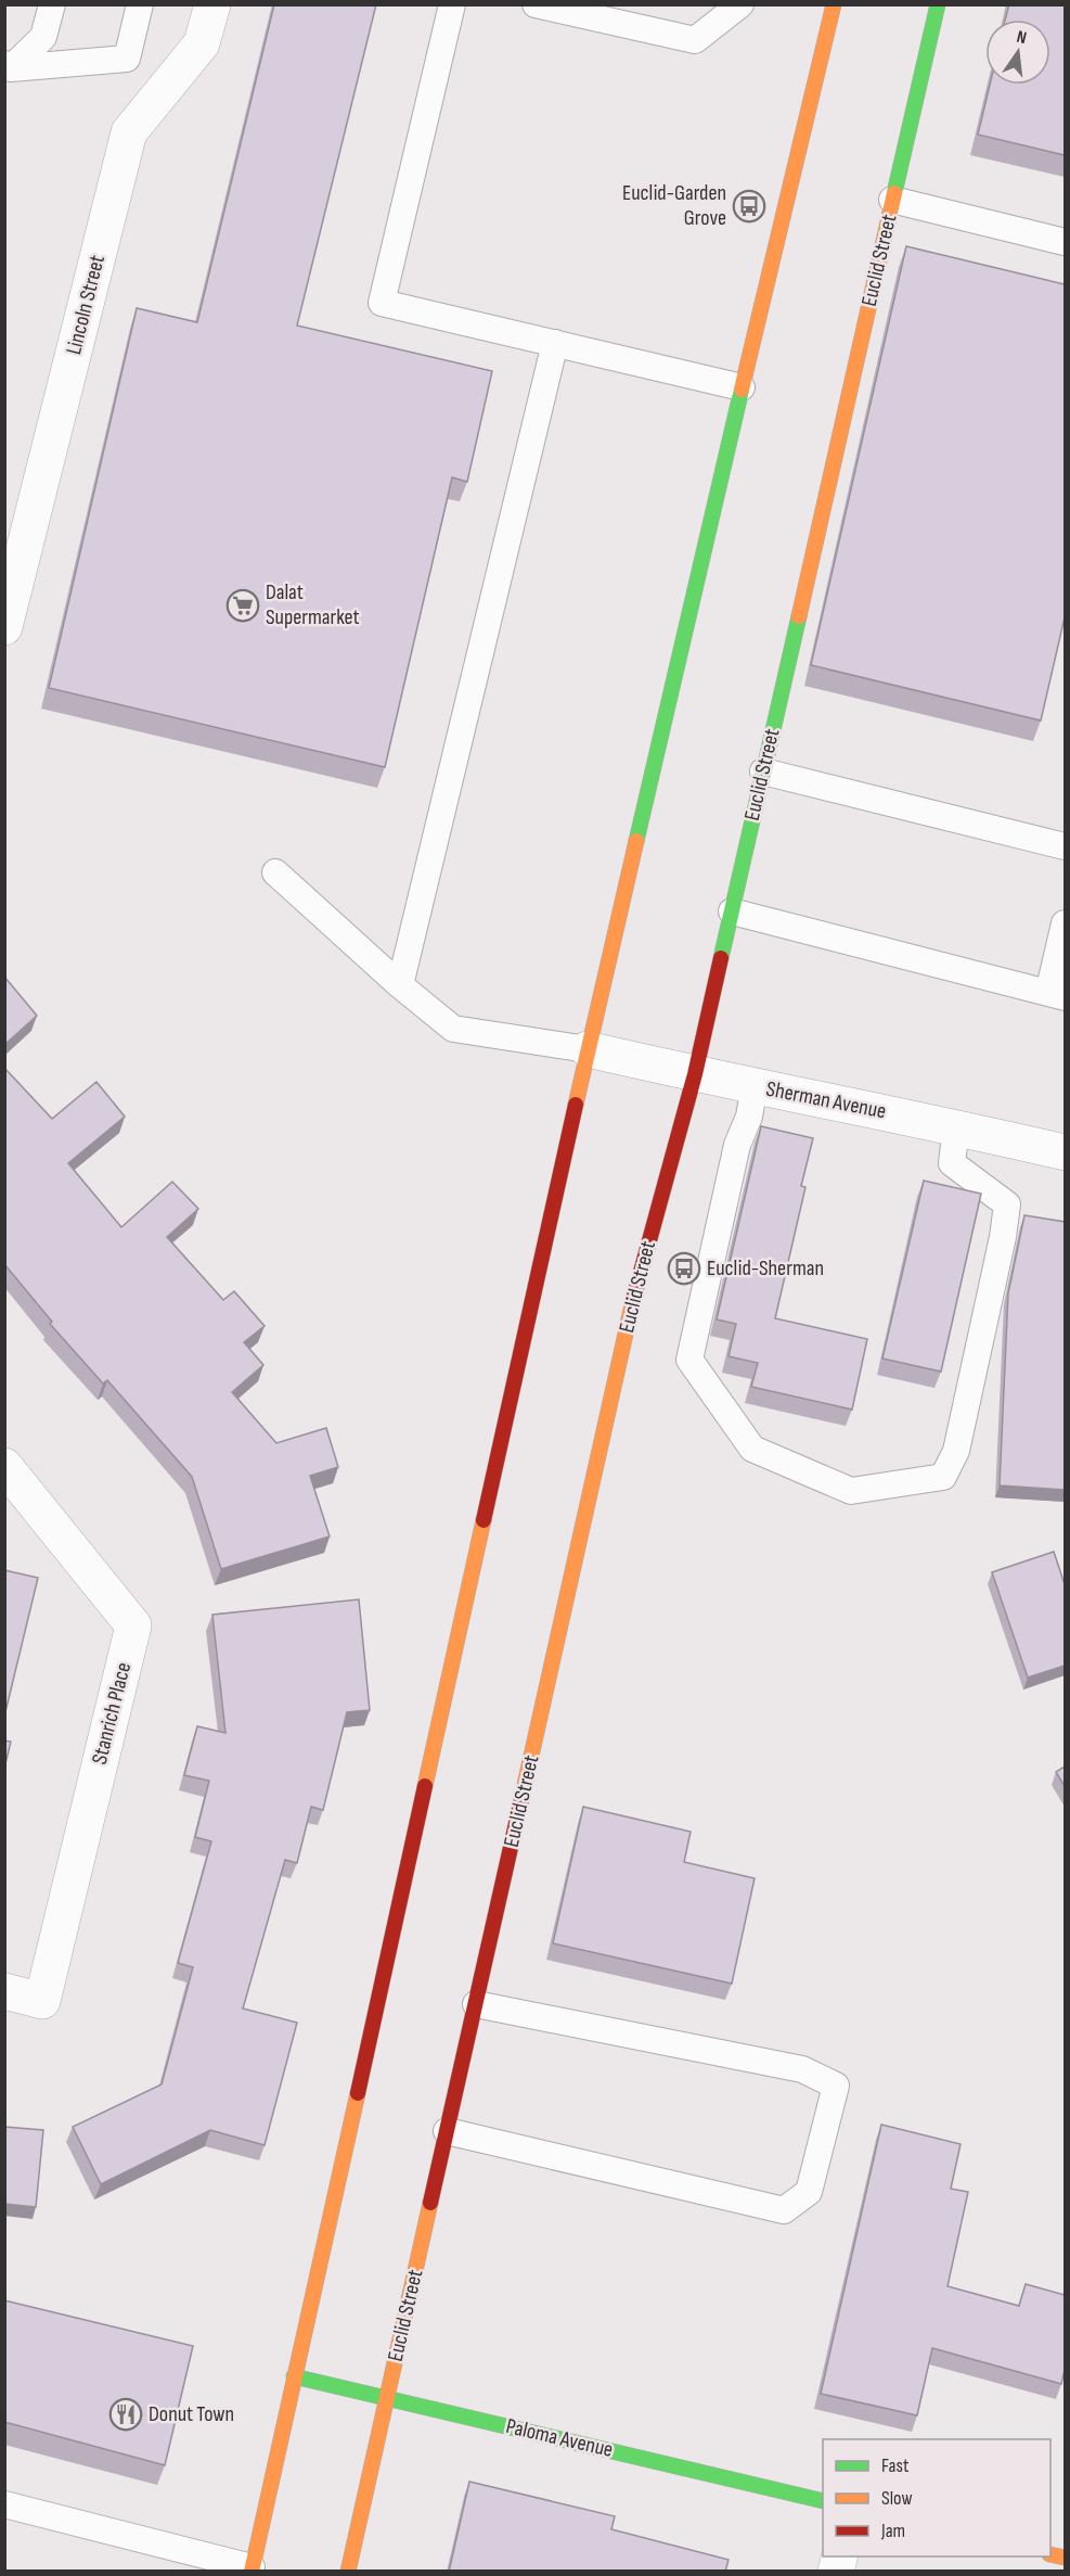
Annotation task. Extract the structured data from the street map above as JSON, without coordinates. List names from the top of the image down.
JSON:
{
  "streets": {
    "main road": ["Euclid Street", "Paloma Avenue"],
    "street": ["Lincoln Street", "Sherman Avenue", "Stanrich Place"]
  },
  "crossings": [
    ["Euclid Street", "Sherman Avenue"],
    ["Euclid Street", "Paloma Avenue"]
  ],
  "places": {
    "bus stop": ["Euclid-Garden Grove", "Euclid-Sherman"],
    "supermarket": ["Dalat Supermarket"],
    "restaurant": ["Donut Town"]
  },
  "legend": ["Fast", "Slow", "Jam"],
  "north": "top"
}
